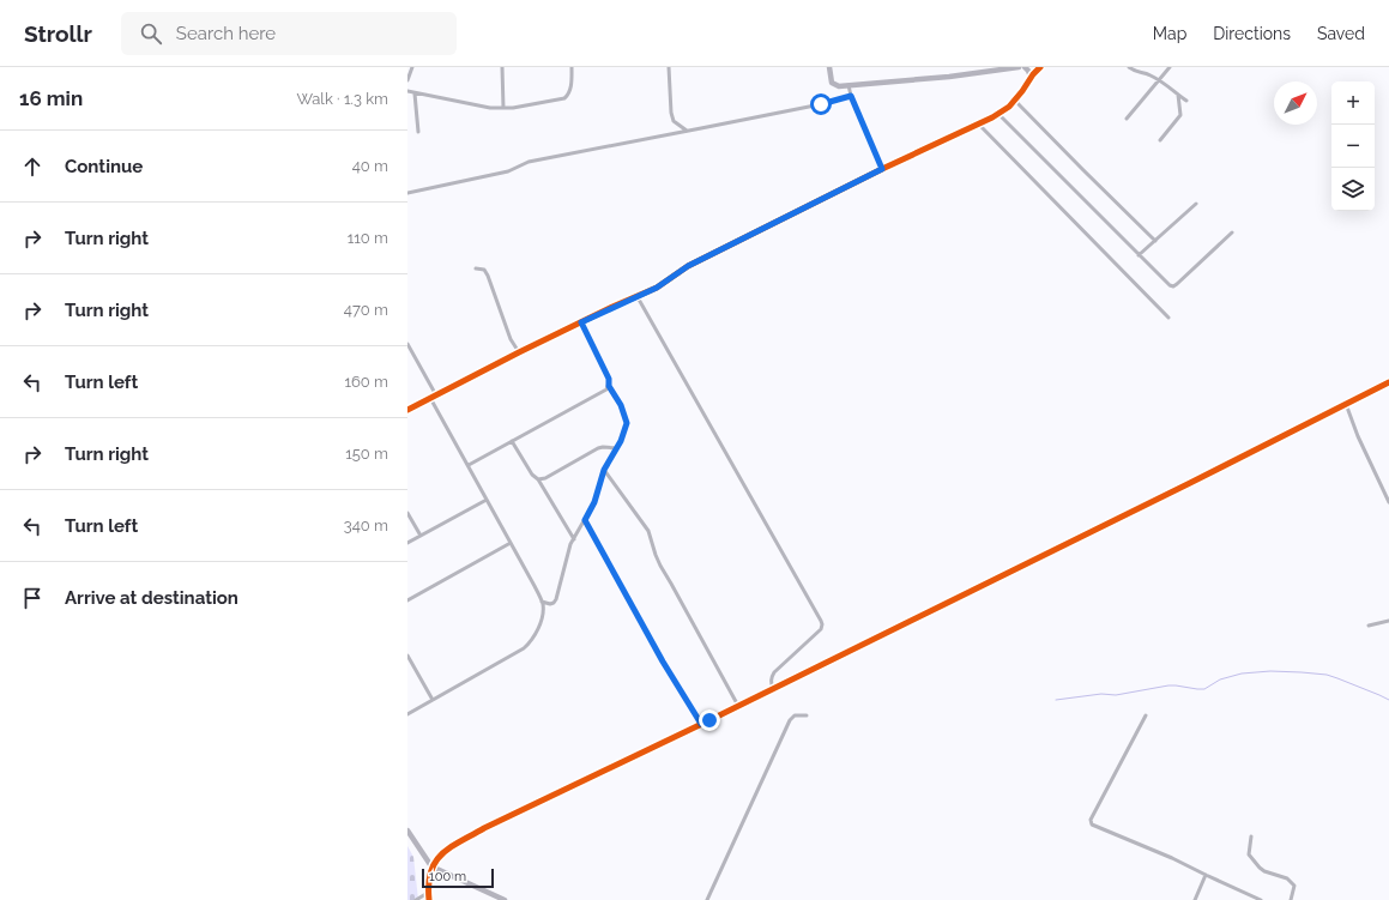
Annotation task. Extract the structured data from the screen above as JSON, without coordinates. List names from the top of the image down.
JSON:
{
  "scale_bar": "100 m",
  "north": "top right",
  "page": {
    "header": "Strollr",
    "search": "Search here",
    "nav": ["Map", "Directions", "Saved"],
    "heading": ["16 min", "Walk · 1.3 km"],
    "map_buttons": ["+", "−"],
    "list": [
      ["Continue", "40 m"],
      ["Turn right", "110 m"],
      ["Turn right", "470 m"],
      ["Turn left", "160 m"],
      ["Turn right", "150 m"],
      ["Turn left", "340 m"],
      "Arrive at destination"
    ],
    "scale": "100 m"
  }
}
